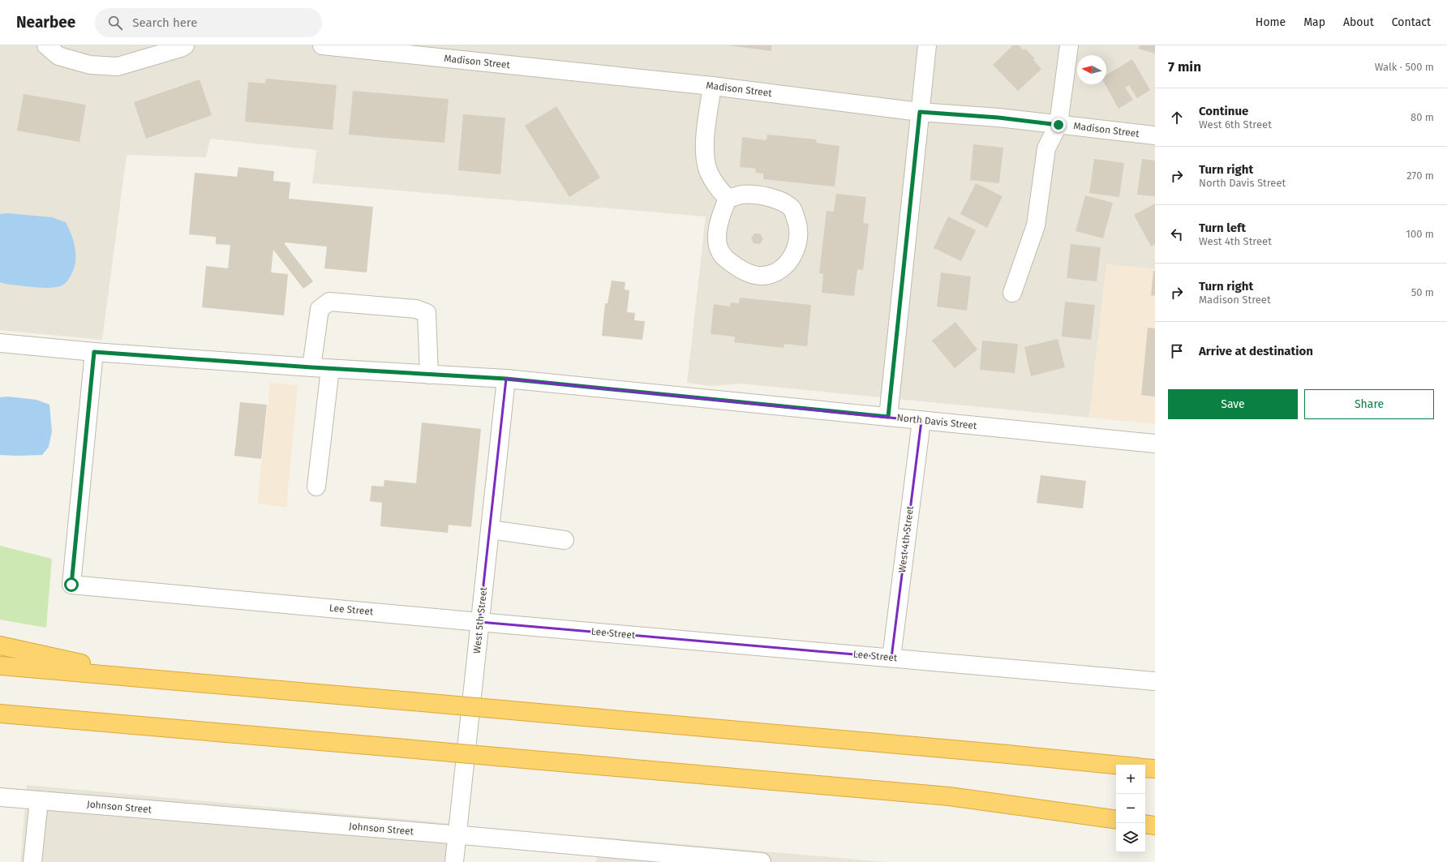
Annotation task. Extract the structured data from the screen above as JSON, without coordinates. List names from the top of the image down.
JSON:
{
  "streets": {
    "street": [
      "Madison Street",
      "North Davis Street",
      "West 4th Street",
      "Lee Street",
      "West 5th Street",
      "Johnson Street"
    ]
  },
  "crossings": [
    ["North Davis Street", "West 4th Street"],
    ["North Davis Street", "Lee Street"],
    ["North Davis Street", "West 5th Street"],
    ["West 4th Street", "Lee Street"],
    ["Lee Street", "West 5th Street"],
    ["West 5th Street", "Johnson Street"]
  ],
  "north": "left",
  "page": {
    "header": "Nearbee",
    "search": "Search here",
    "nav": [
      "Home",
      "Map",
      "About",
      "Contact"
    ],
    "heading": ["7 min", "Walk · 500 m"],
    "list": [
      ["Continue", "West 6th Street", "80 m"],
      ["Turn right", "North Davis Street", "270 m"],
      ["Turn left", "West 4th Street", "100 m"],
      ["Turn right", "Madison Street", "50 m"],
      "Arrive at destination"
    ],
    "buttons": ["Save", "Share"],
    "map_buttons": ["+", "−"]
  }
}
